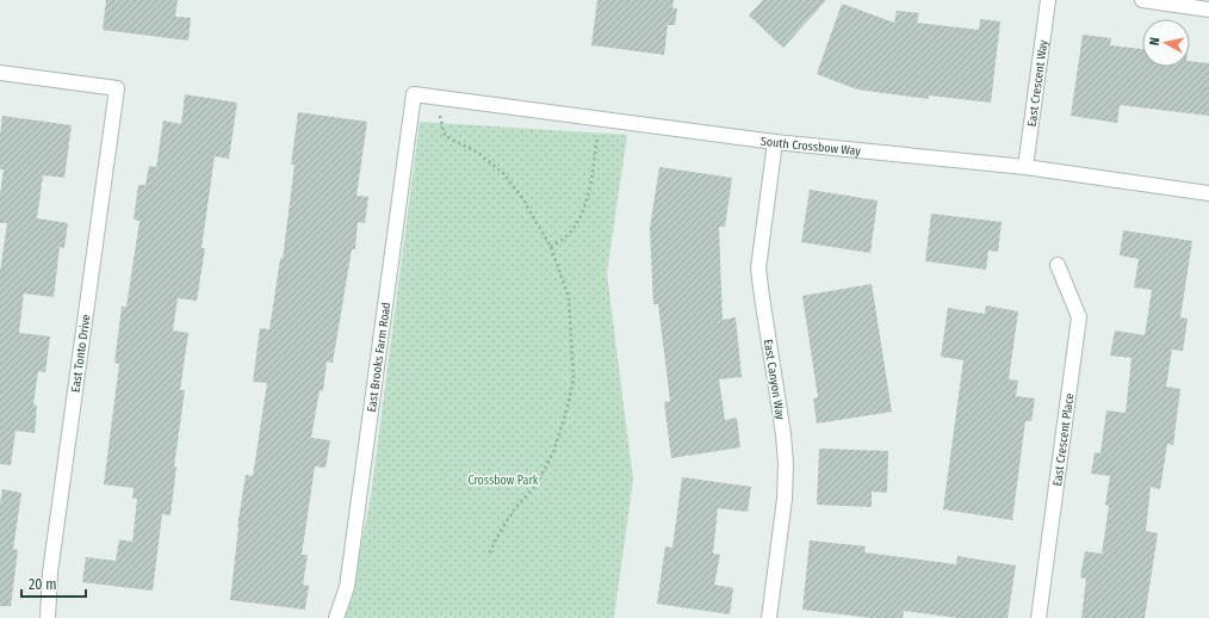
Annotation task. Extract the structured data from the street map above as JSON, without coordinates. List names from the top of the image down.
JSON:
{
  "streets": {
    "street": [
      "East Crescent Way",
      "South Crossbow Way",
      "East Tonto Drive",
      "East Brooks Farm Road",
      "East Canyon Way",
      "East Crescent Place"
    ]
  },
  "crossings": [
    ["East Crescent Way", "South Crossbow Way"],
    ["South Crossbow Way", "East Brooks Farm Road"],
    ["South Crossbow Way", "East Canyon Way"]
  ],
  "parks": ["Crossbow Park"],
  "scale_bar": "20 m",
  "north": "left"
}
